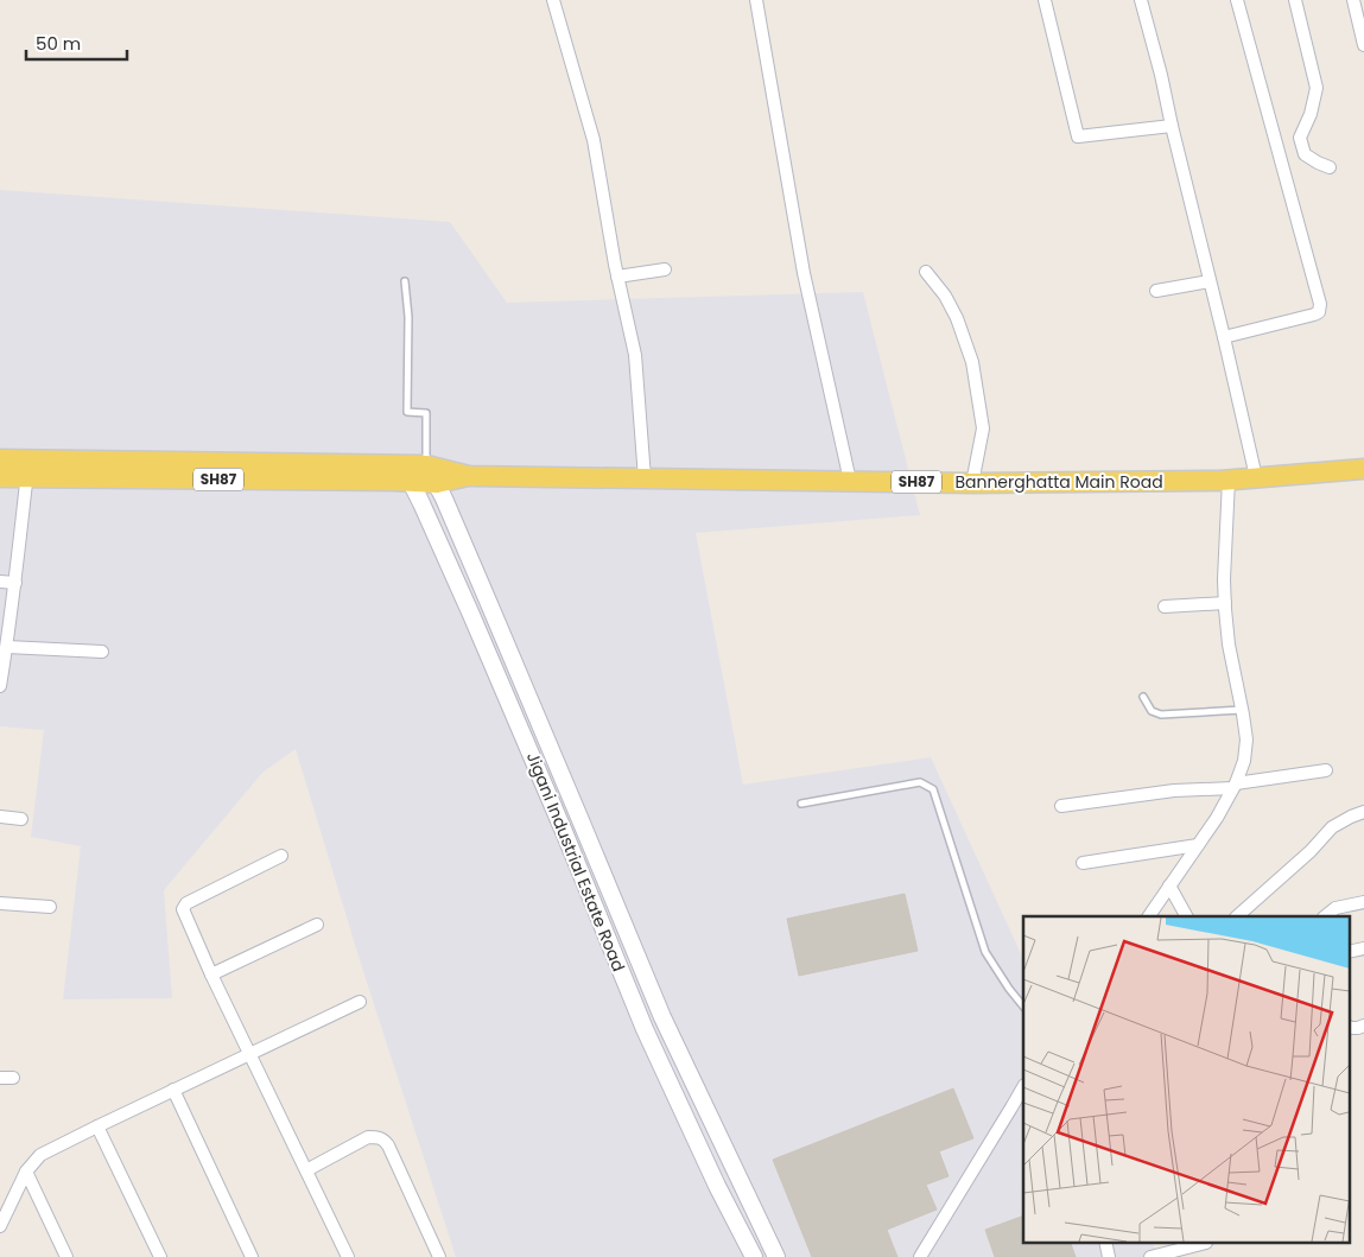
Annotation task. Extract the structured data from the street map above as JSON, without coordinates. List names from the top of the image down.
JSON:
{
  "streets": {
    "main road": ["SH87", "Bannerghatta Main Road", "Jigani Industrial Estate Road"]
  },
  "crossings": [
    ["Bannerghatta Main Road", "Jigani Industrial Estate Road"]
  ],
  "scale_bar": "50 m"
}
